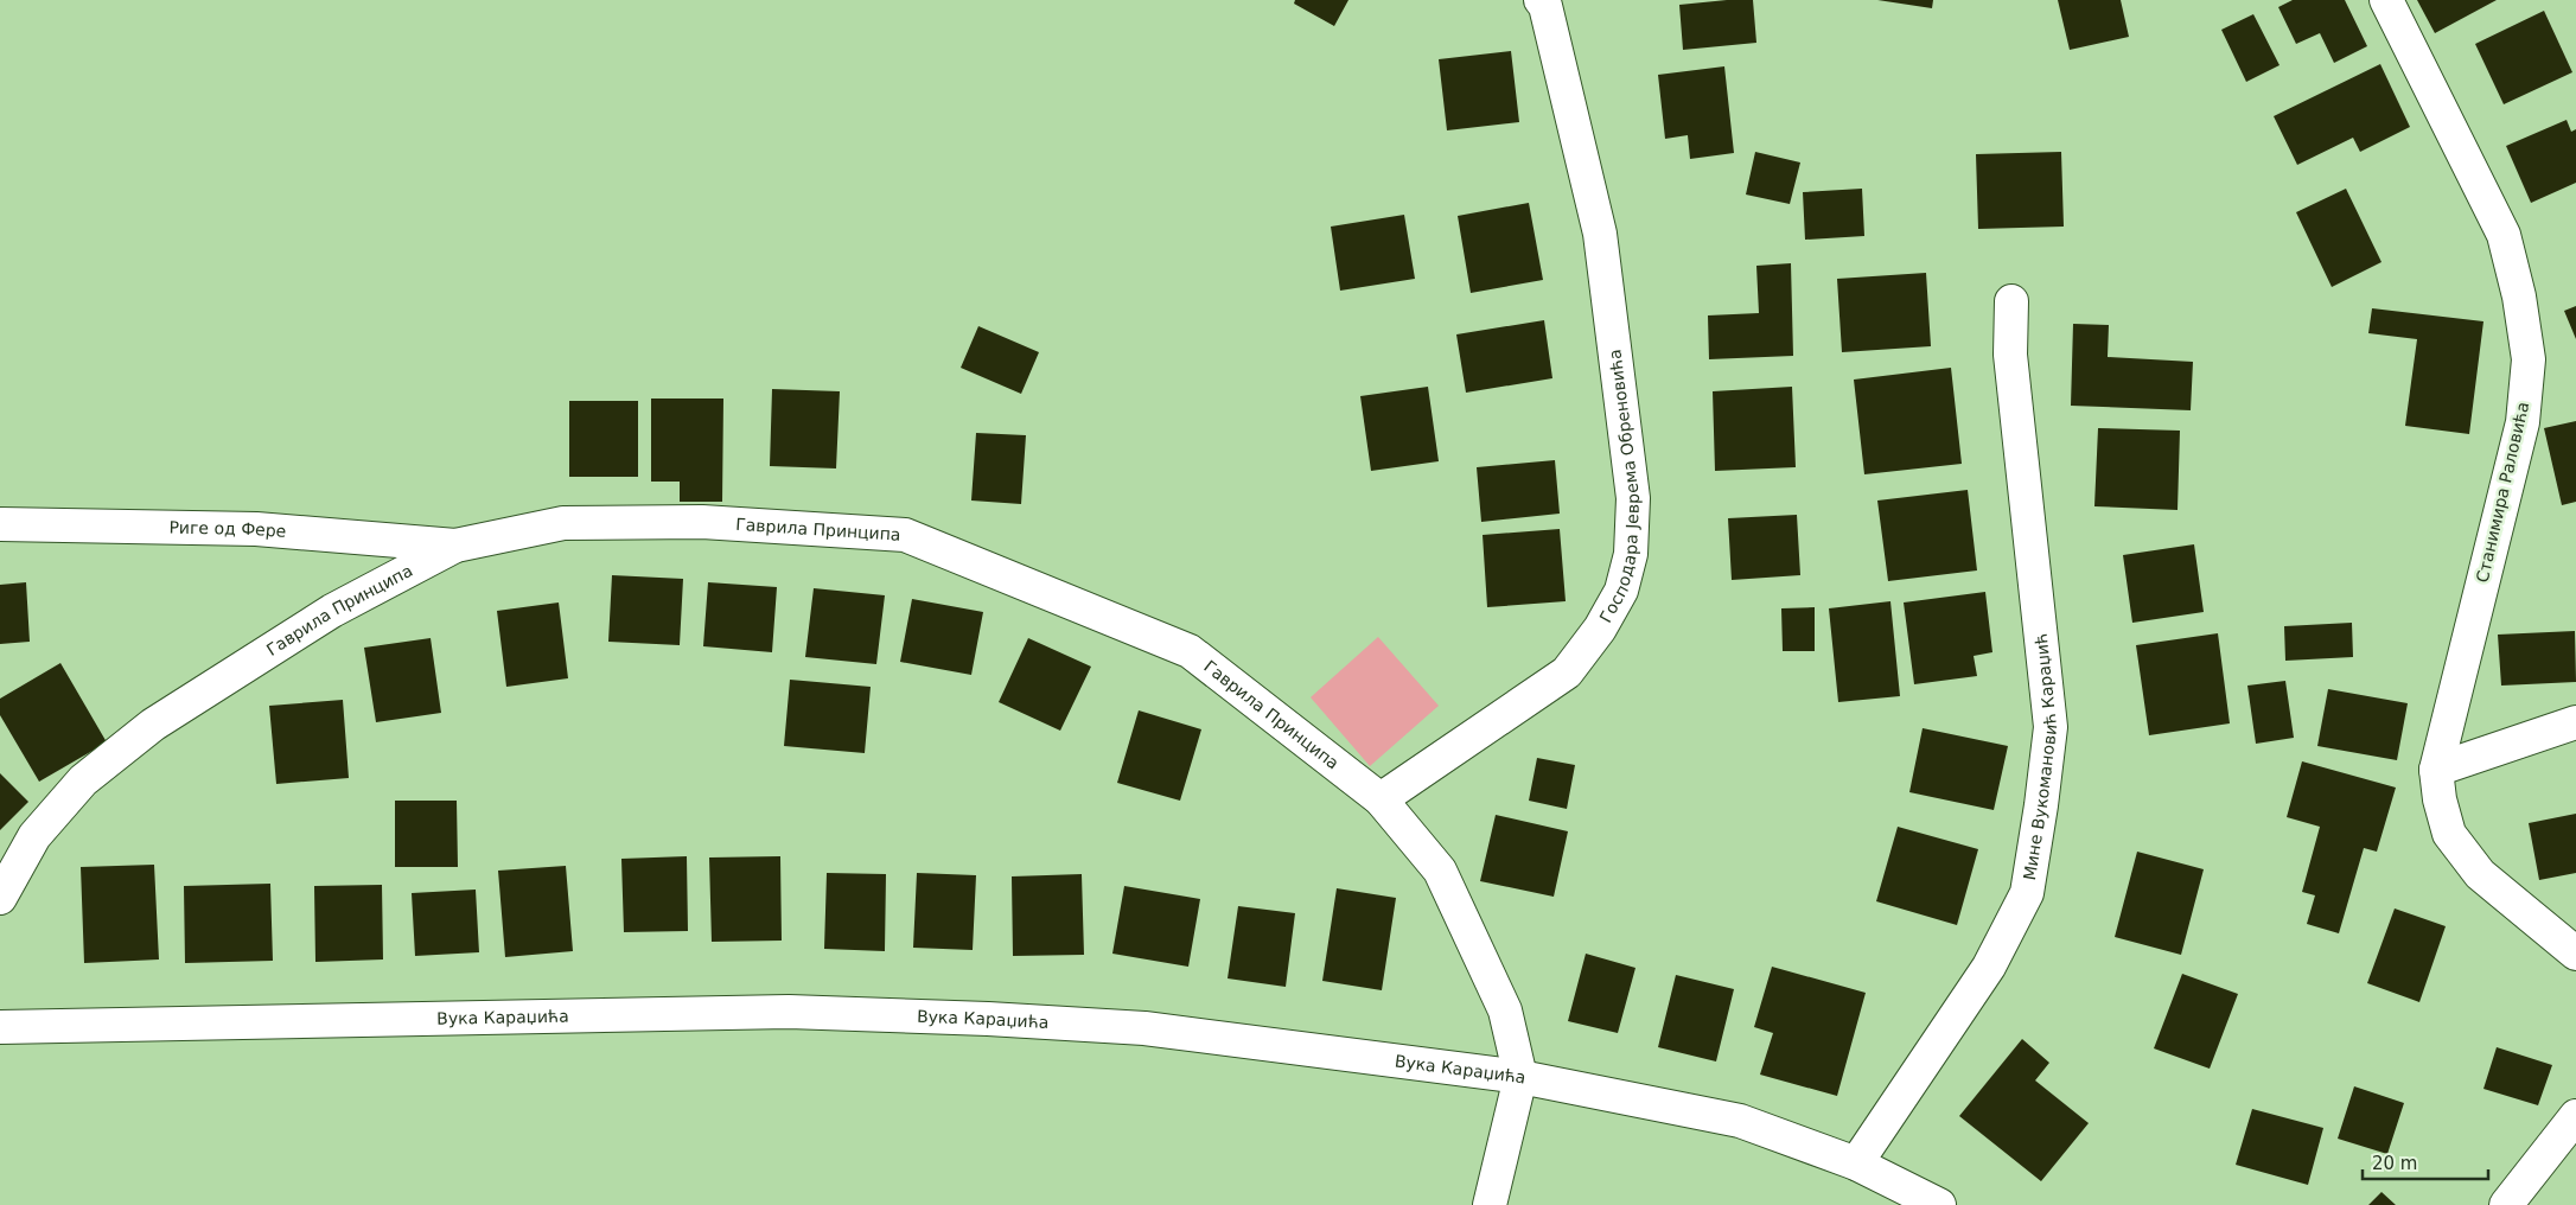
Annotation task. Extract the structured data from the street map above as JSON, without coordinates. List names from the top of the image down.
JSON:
{
  "streets": {
    "street": [
      "Господара Јеврема Обреновића",
      "Станимира Раловића",
      "Риге од Фере",
      "Гаврила Принципа",
      "Мине Вукомановић Караџић",
      "Вука Караџића"
    ]
  },
  "crossings": [
    ["Господара Јеврема Обреновића", "Гаврила Принципа"],
    ["Риге од Фере", "Гаврила Принципа"],
    ["Гаврила Принципа", "Вука Караџића"],
    ["Мине Вукомановић Караџић", "Вука Караџића"]
  ],
  "scale_bar": "20 m"
}
